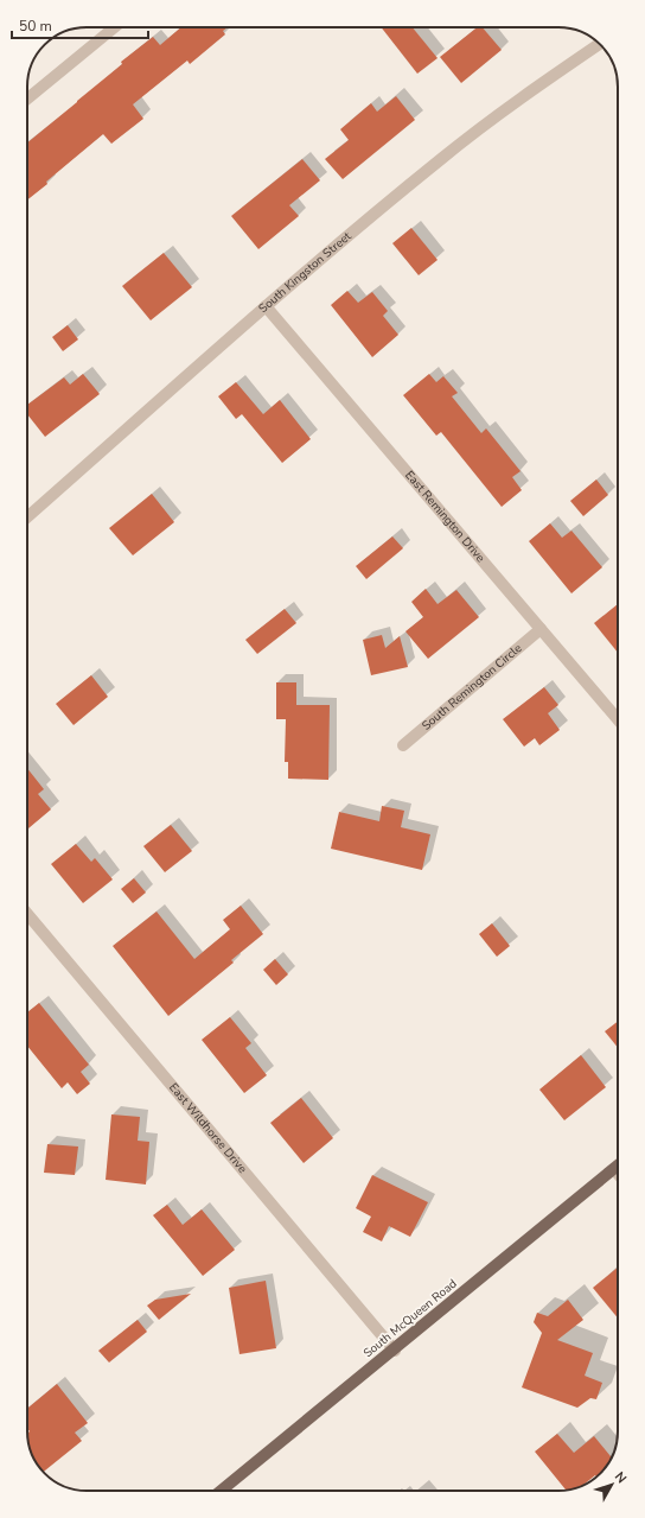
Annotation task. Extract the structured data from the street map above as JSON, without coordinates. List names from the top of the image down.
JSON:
{
  "streets": {
    "main road": ["South McQueen Road"],
    "street": [
      "South Kingston Street",
      "East Remington Drive",
      "South Remington Circle",
      "East Wildhorse Drive"
    ]
  },
  "crossings": [
    ["South Kingston Street", "East Remington Drive"],
    ["East Remington Drive", "South Remington Circle"],
    ["East Wildhorse Drive", "South McQueen Road"]
  ],
  "scale_bar": "50 m",
  "north": "top right"
}
